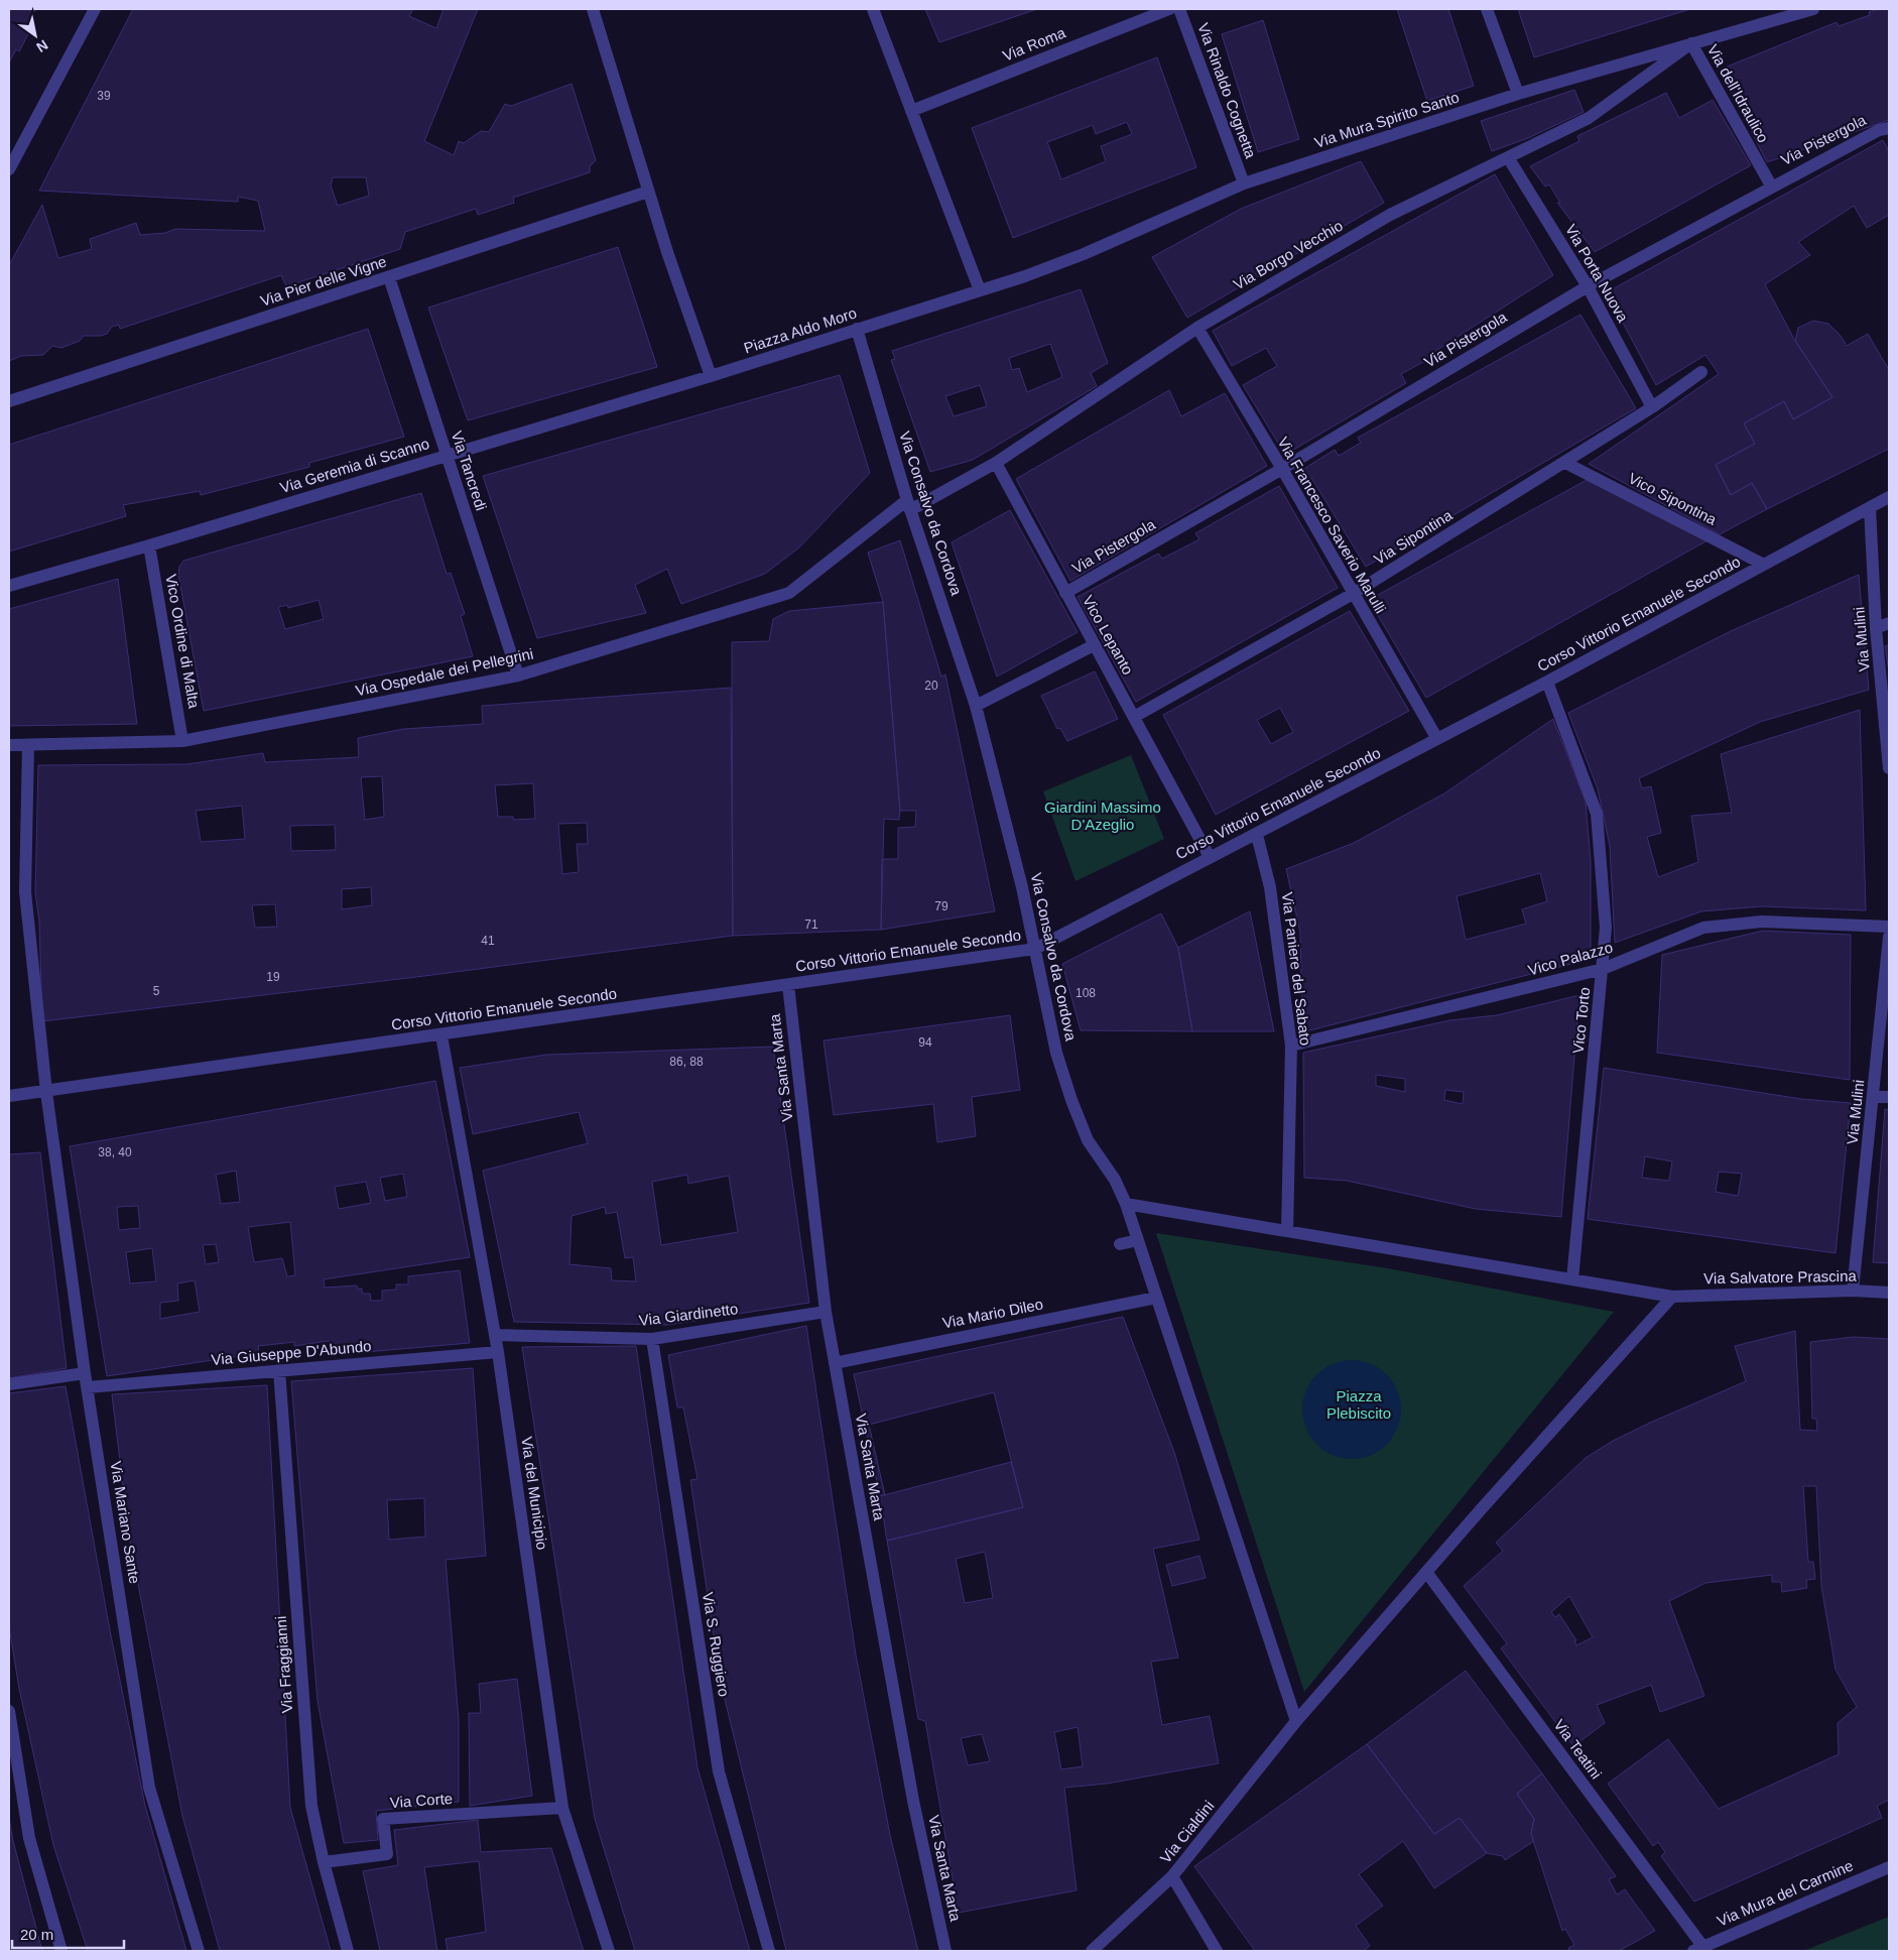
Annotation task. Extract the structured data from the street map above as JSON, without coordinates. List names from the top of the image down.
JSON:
{
  "streets": {
    "street": [
      "Via Roma",
      "Via Rinaldo Cognetta",
      "Via dell'Idraulico",
      "Via Mura Spirito Santo",
      "Via Pistergola",
      "Via Borgo Vecchio",
      "Via Porta Nuova",
      "Via Pier delle Vigne",
      "Piazza Aldo Moro",
      "Via Geremia di Scanno",
      "Via Tancredi",
      "Vico Sipontina",
      "Via Consalvo da Cordova",
      "Via Francesco Saverio Marulli",
      "Via Sipontina",
      "Corso Vittorio Emanuele Secondo",
      "Vico Lepanto",
      "Via Mulini",
      "Vico Ordine di Malta",
      "Via Ospedale dei Pellegrini",
      "Vico Palazzo",
      "Via Paniere del Sabato",
      "Vico Torto",
      "Via Santa Marta",
      "Via Salvatore Prascina",
      "Via Mario Dileo",
      "Via Giardinetto",
      "Via Giuseppe D'Abundo",
      "Via del Municipio",
      "Via Mariano Sante",
      "Via S. Ruggiero",
      "Via Fraggianni",
      "Via Teatini",
      "Via Corte",
      "Via Cialdini",
      "Via Mura del Carmine"
    ]
  },
  "crossings": [
    ["Via Rinaldo Cognetta", "Via Mura Spirito Santo"],
    ["Via dell'Idraulico", "Via Mura Spirito Santo"],
    ["Via dell'Idraulico", "Via Pistergola"],
    ["Via dell'Idraulico", "Via Borgo Vecchio"],
    ["Via Mura Spirito Santo", "Via Borgo Vecchio"],
    ["Via Mura Spirito Santo", "Piazza Aldo Moro"],
    ["Via Pistergola", "Via Porta Nuova"],
    ["Via Pistergola", "Via Francesco Saverio Marulli"],
    ["Via Pistergola", "Vico Lepanto"],
    ["Via Borgo Vecchio", "Via Porta Nuova"],
    ["Via Borgo Vecchio", "Via Consalvo da Cordova"],
    ["Via Borgo Vecchio", "Via Francesco Saverio Marulli"],
    ["Via Borgo Vecchio", "Vico Lepanto"],
    ["Via Borgo Vecchio", "Via Ospedale dei Pellegrini"],
    ["Via Porta Nuova", "Via Sipontina"],
    ["Via Pier delle Vigne", "Via Tancredi"],
    ["Piazza Aldo Moro", "Via Geremia di Scanno"],
    ["Piazza Aldo Moro", "Via Consalvo da Cordova"],
    ["Via Geremia di Scanno", "Via Tancredi"],
    ["Via Geremia di Scanno", "Vico Ordine di Malta"],
    ["Via Tancredi", "Via Ospedale dei Pellegrini"],
    ["Vico Sipontina", "Via Sipontina"],
    ["Vico Sipontina", "Corso Vittorio Emanuele Secondo"],
    ["Via Consalvo da Cordova", "Corso Vittorio Emanuele Secondo"],
    ["Via Consalvo da Cordova", "Via Ospedale dei Pellegrini"],
    ["Via Francesco Saverio Marulli", "Via Sipontina"],
    ["Via Francesco Saverio Marulli", "Corso Vittorio Emanuele Secondo"],
    ["Via Sipontina", "Vico Lepanto"],
    ["Corso Vittorio Emanuele Secondo", "Vico Lepanto"],
    ["Corso Vittorio Emanuele Secondo", "Via Mulini"],
    ["Corso Vittorio Emanuele Secondo", "Via Paniere del Sabato"],
    ["Corso Vittorio Emanuele Secondo", "Vico Torto"],
    ["Corso Vittorio Emanuele Secondo", "Via Santa Marta"],
    ["Corso Vittorio Emanuele Secondo", "Via del Municipio"],
    ["Corso Vittorio Emanuele Secondo", "Via Mariano Sante"],
    ["Via Mulini", "Via Salvatore Prascina"],
    ["Vico Ordine di Malta", "Via Ospedale dei Pellegrini"],
    ["Via Ospedale dei Pellegrini", "Via Mariano Sante"],
    ["Vico Palazzo", "Via Paniere del Sabato"],
    ["Vico Palazzo", "Vico Torto"],
    ["Via Santa Marta", "Via Mario Dileo"],
    ["Via Santa Marta", "Via Giardinetto"],
    ["Via Giardinetto", "Via del Municipio"],
    ["Via Giardinetto", "Via S. Ruggiero"],
    ["Via Giuseppe D'Abundo", "Via del Municipio"],
    ["Via Giuseppe D'Abundo", "Via Mariano Sante"],
    ["Via Giuseppe D'Abundo", "Via Fraggianni"],
    ["Via del Municipio", "Via Corte"],
    ["Via Fraggianni", "Via Corte"],
    ["Via Teatini", "Via Mura del Carmine"]
  ],
  "parks": ["Giardini Massimo D'Azeglio", "Piazza Plebiscito"],
  "house_numbers": [
    "39",
    "20",
    "79",
    "71",
    "41",
    "19",
    "5",
    "108",
    "94",
    "86, 88",
    "38, 40"
  ],
  "scale_bar": "20 m",
  "north": "bottom right"
}
